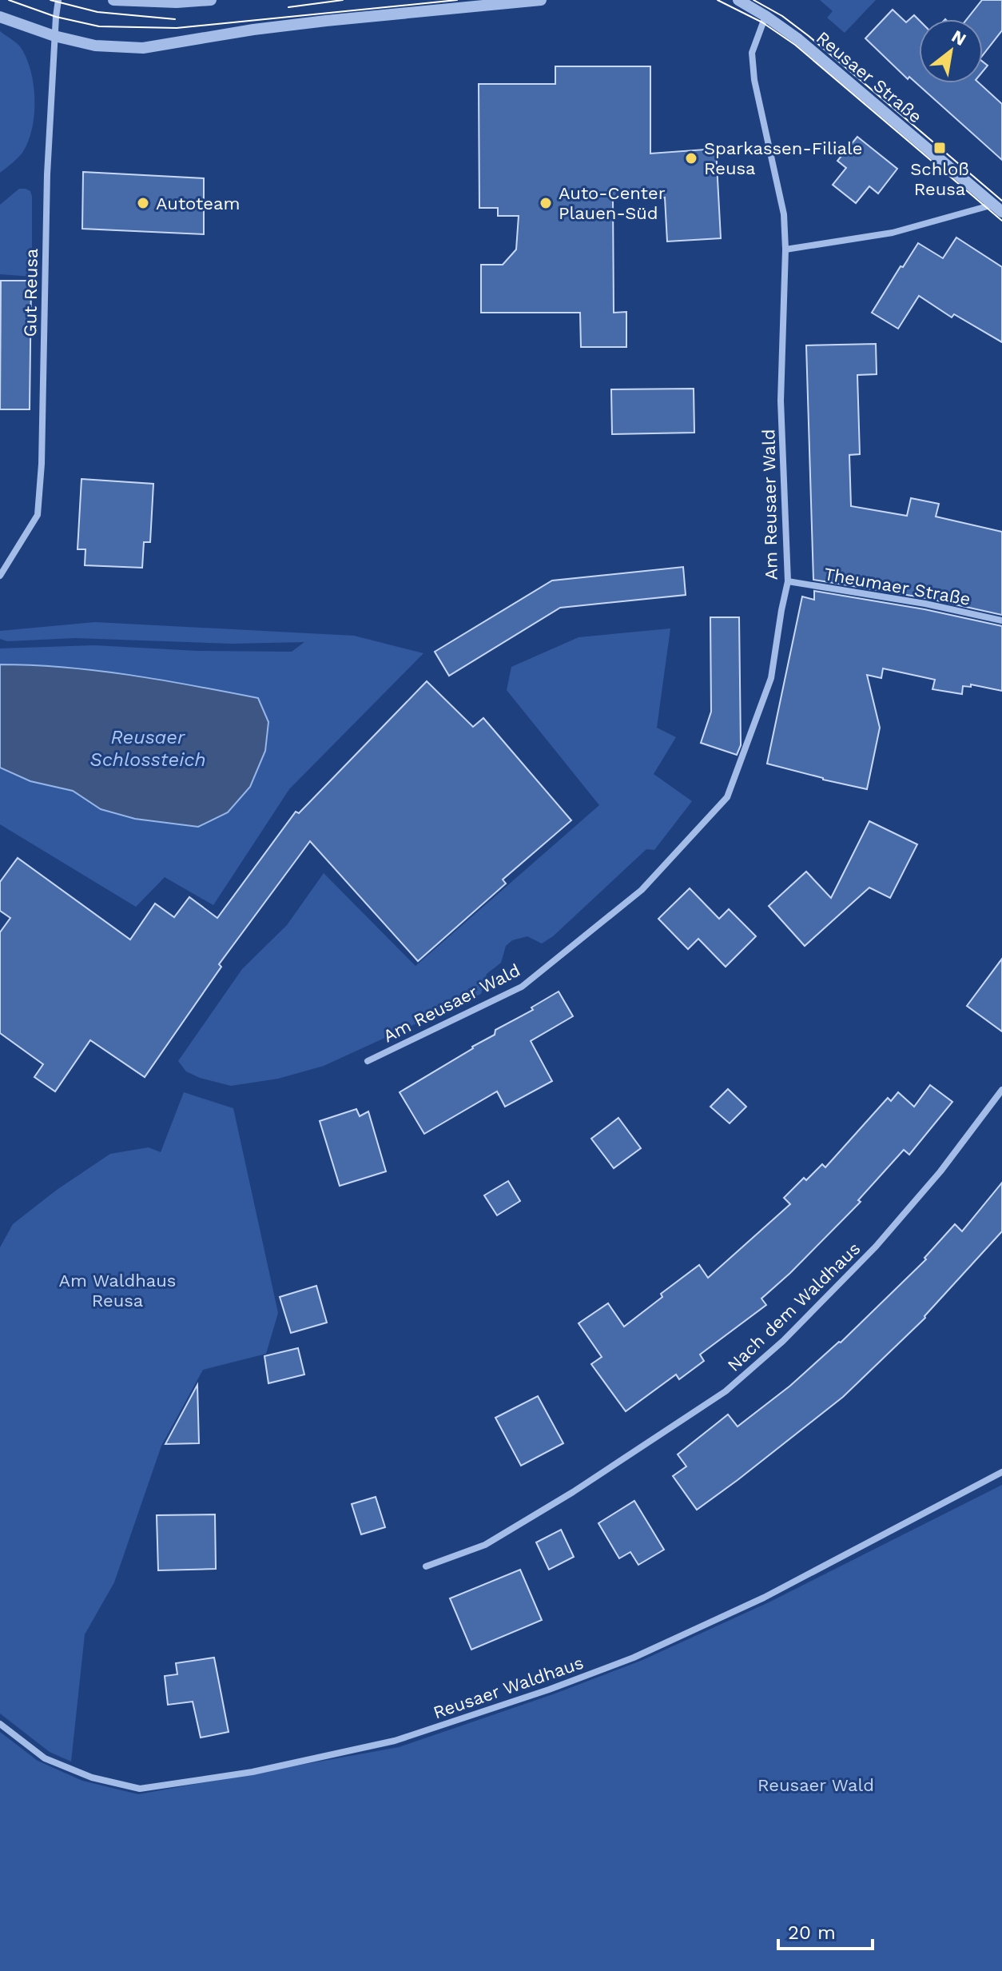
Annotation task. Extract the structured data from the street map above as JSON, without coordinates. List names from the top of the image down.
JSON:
{
  "streets": {
    "street": [
      "Reusaer Straße",
      "Gut Reusa",
      "Am Reusaer Wald",
      "Theumaer Straße",
      "Nach dem Waldhaus",
      "Reusaer Waldhaus"
    ]
  },
  "crossings": [
    ["Reusaer Straße", "Am Reusaer Wald"],
    ["Am Reusaer Wald", "Theumaer Straße"]
  ],
  "water": ["Reusaer Schlossteich"],
  "parks": ["Am Waldhaus Reusa", "Reusaer Wald"],
  "places": {
    "transit": ["Schloß Reusa"],
    "other": ["Sparkassen-Filiale Reusa", "Autoteam", "Auto-Center Plauen-Süd"]
  },
  "scale_bar": "20 m",
  "north": "top right"
}
